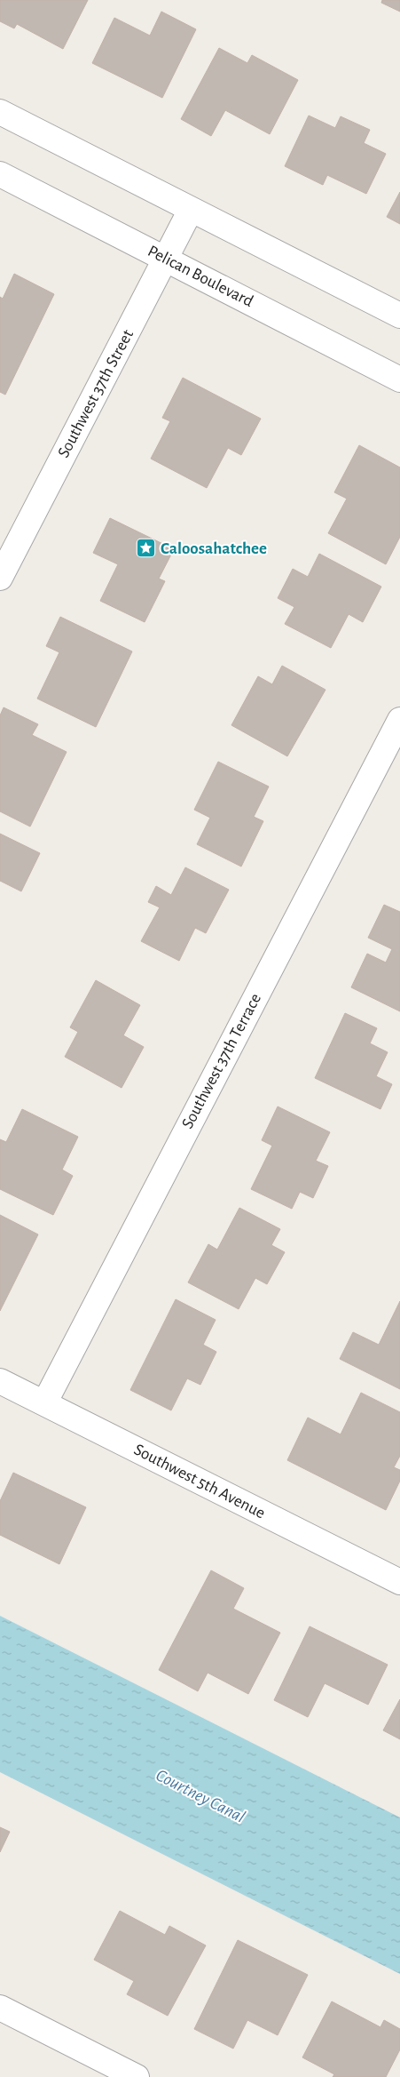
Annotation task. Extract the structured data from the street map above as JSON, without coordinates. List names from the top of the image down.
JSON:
{
  "streets": {
    "street": [
      "Pelican Boulevard",
      "Southwest 37th Street",
      "Southwest 37th Terrace",
      "Southwest 5th Avenue"
    ]
  },
  "crossings": [
    ["Pelican Boulevard", "Southwest 37th Street"],
    ["Southwest 37th Terrace", "Southwest 5th Avenue"]
  ],
  "water": ["Courtney Canal"],
  "places": {
    "place": ["Caloosahatchee"]
  }
}
